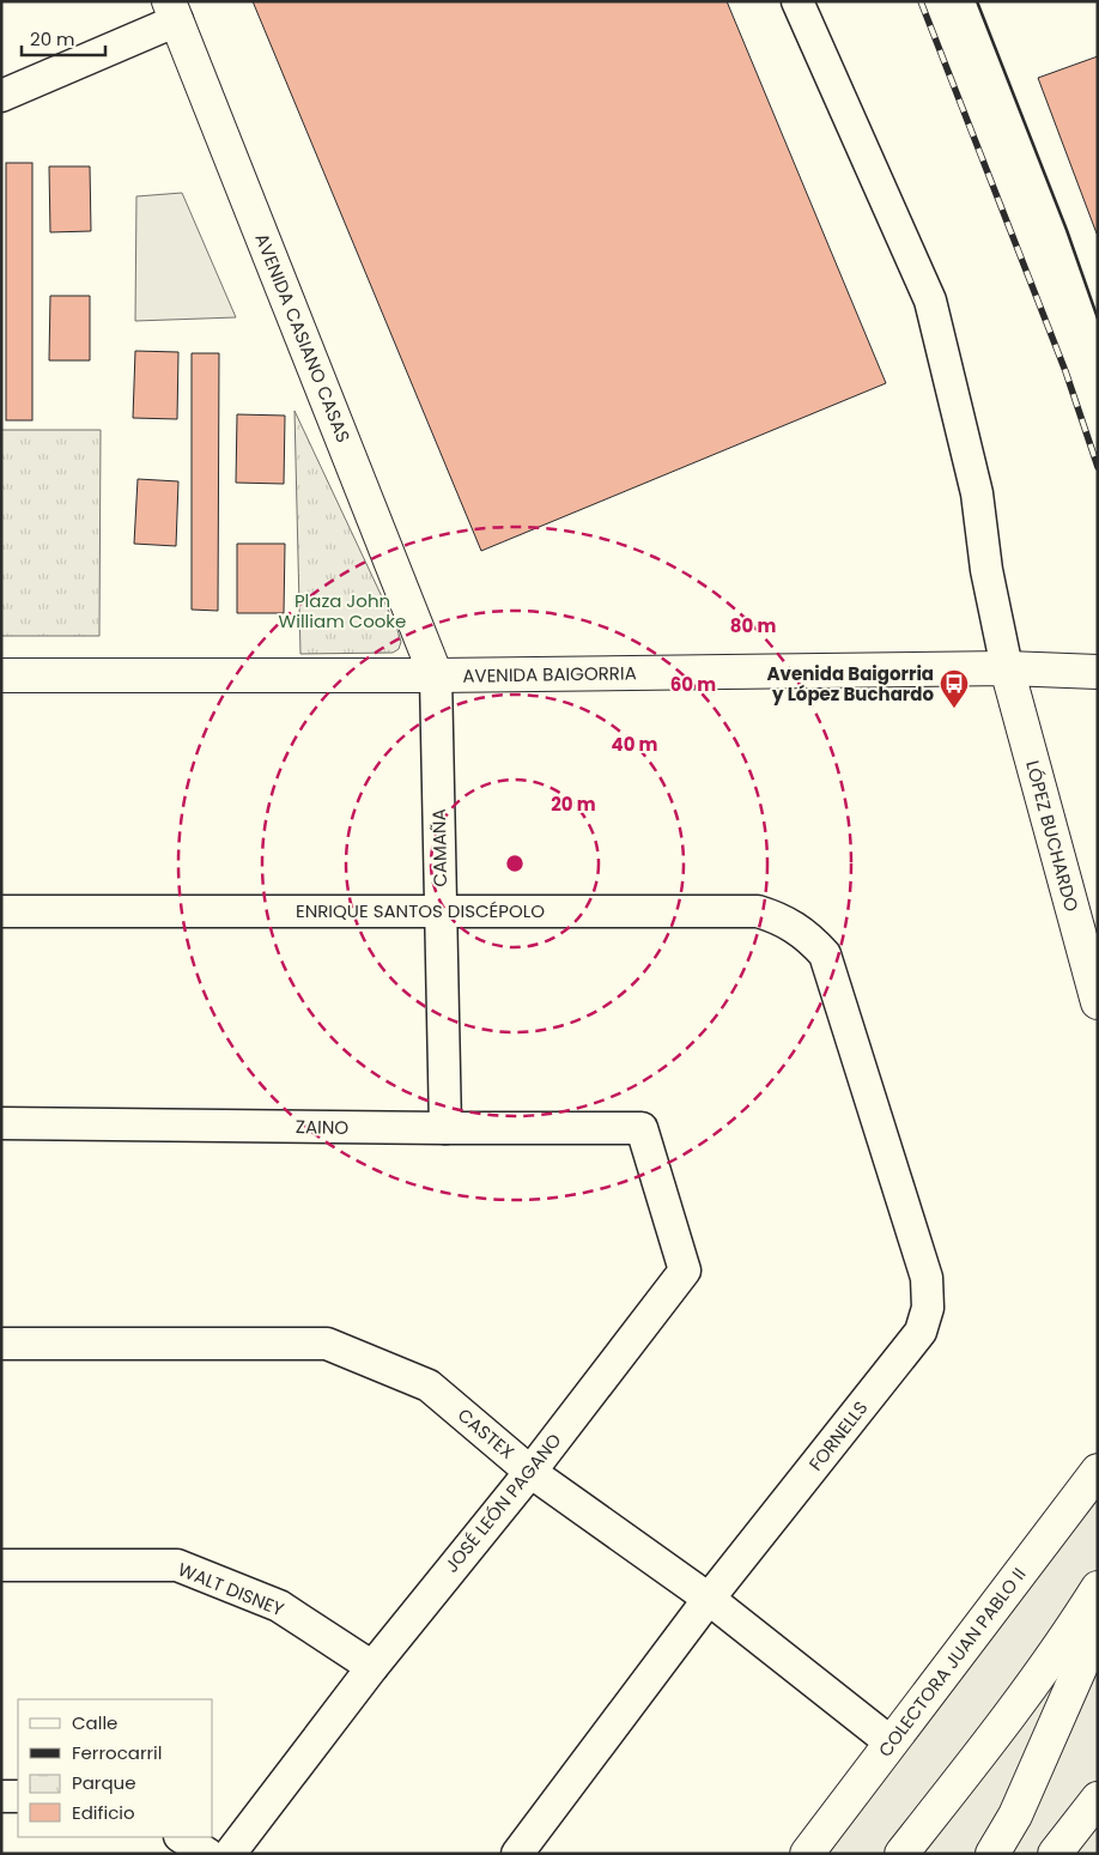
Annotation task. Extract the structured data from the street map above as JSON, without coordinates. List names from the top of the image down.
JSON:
{
  "streets": {
    "main road": [
      "AVENIDA CASIANO CASAS",
      "AVENIDA BAIGORRIA",
      "LÓPEZ BUCHARDO",
      "COLECTORA JUAN PABLO II"
    ],
    "street": [
      "CAMAÑA",
      "ENRIQUE SANTOS DISCÉPOLO",
      "ZAINO",
      "CASTEX",
      "FORNELLS",
      "JOSÉ LEÓN PAGANO",
      "WALT DISNEY"
    ]
  },
  "crossings": [
    ["AVENIDA CASIANO CASAS", "AVENIDA BAIGORRIA"],
    ["AVENIDA CASIANO CASAS", "CAMAÑA"],
    ["AVENIDA BAIGORRIA", "LÓPEZ BUCHARDO"],
    ["AVENIDA BAIGORRIA", "CAMAÑA"],
    ["CAMAÑA", "ENRIQUE SANTOS DISCÉPOLO"],
    ["CAMAÑA", "ZAINO"],
    ["ENRIQUE SANTOS DISCÉPOLO", "FORNELLS"],
    ["ZAINO", "JOSÉ LEÓN PAGANO"],
    ["CASTEX", "FORNELLS"],
    ["CASTEX", "JOSÉ LEÓN PAGANO"],
    ["CASTEX", "COLECTORA JUAN PABLO II"],
    ["JOSÉ LEÓN PAGANO", "WALT DISNEY"]
  ],
  "parks": ["Plaza John William Cooke"],
  "places": {
    "bus stop": ["Avenida Baigorria y López Buchardo"]
  },
  "legend": [
    "Calle",
    "Ferrocarril",
    "Parque",
    "Edificio"
  ],
  "scale_bar": "20 m",
  "rings": [
    "80 m",
    "60 m",
    "40 m",
    "20 m"
  ]
}
